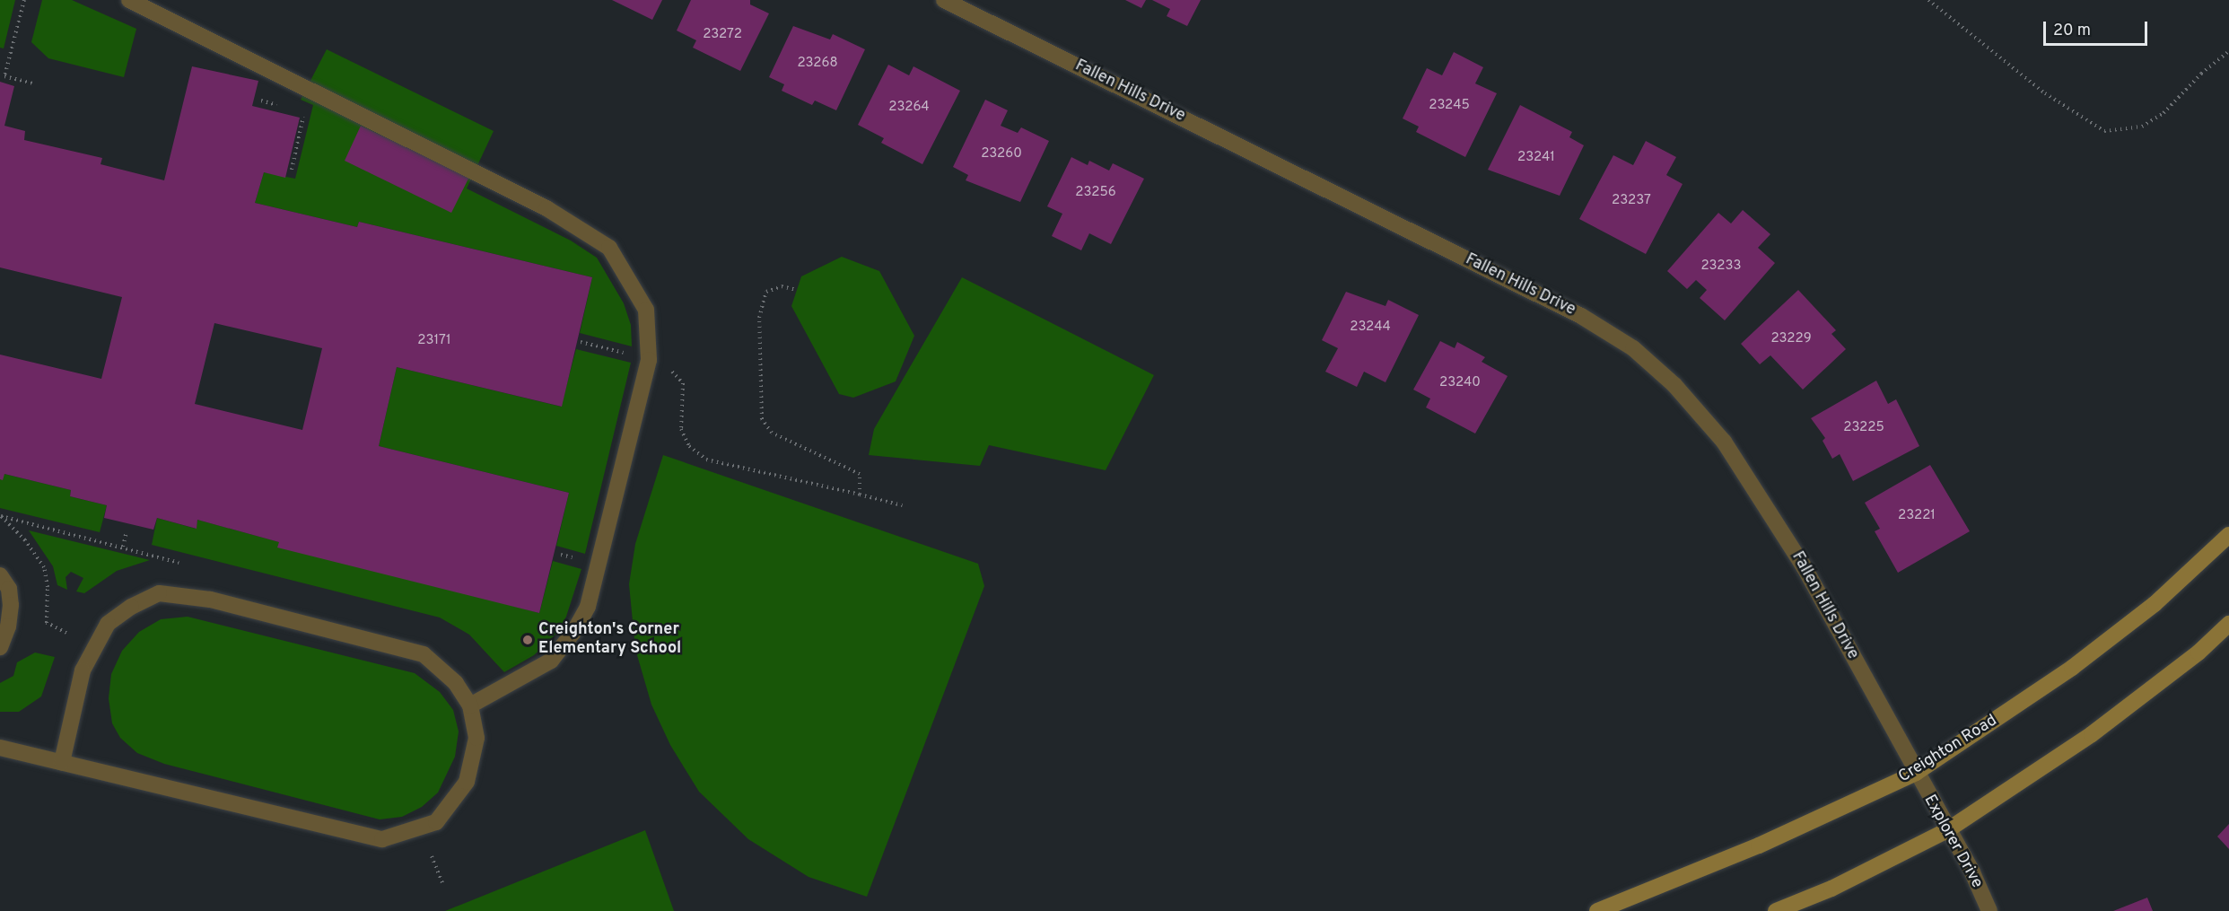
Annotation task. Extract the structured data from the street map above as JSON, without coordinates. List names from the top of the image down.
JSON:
{
  "streets": {
    "street": ["Fallen Hills Drive", "Creighton Road", "Explorer Drive"]
  },
  "crossings": [
    ["Fallen Hills Drive", "Creighton Road"],
    ["Fallen Hills Drive", "Explorer Drive"],
    ["Creighton Road", "Explorer Drive"]
  ],
  "places": ["Creighton's Corner Elementary School"],
  "house_numbers": [
    "23272",
    "23268",
    "23245",
    "23264",
    "23260",
    "23241",
    "23256",
    "23237",
    "23233",
    "23244",
    "23229",
    "23171",
    "23240",
    "23225",
    "23221"
  ],
  "scale_bar": "20 m"
}
